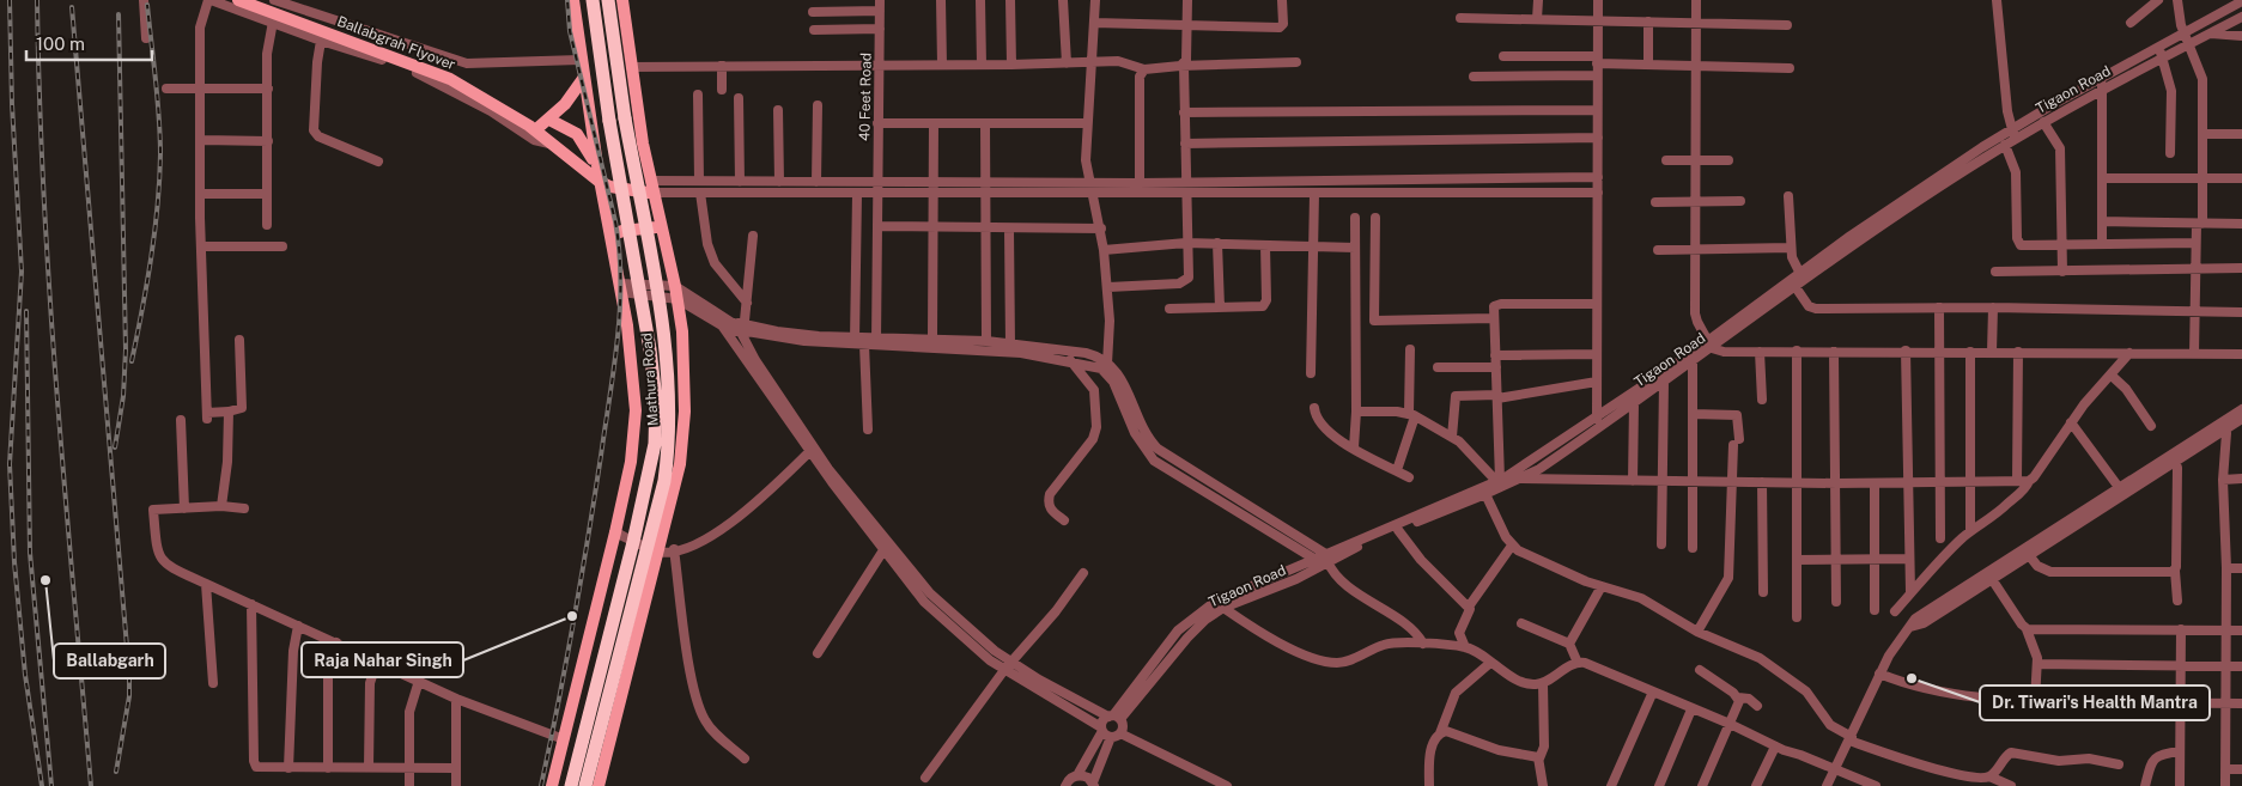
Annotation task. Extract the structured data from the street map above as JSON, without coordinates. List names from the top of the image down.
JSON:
{
  "streets": {
    "highway": ["Mathura Road"],
    "main road": ["Ballabgrah Flyover"],
    "street": ["Tigaon Road", "40 Feet Road"]
  },
  "places": ["Ballabgarh", "Raja Nahar Singh", "Dr. Tiwari's Health Mantra"],
  "scale_bar": "100 m"
}
